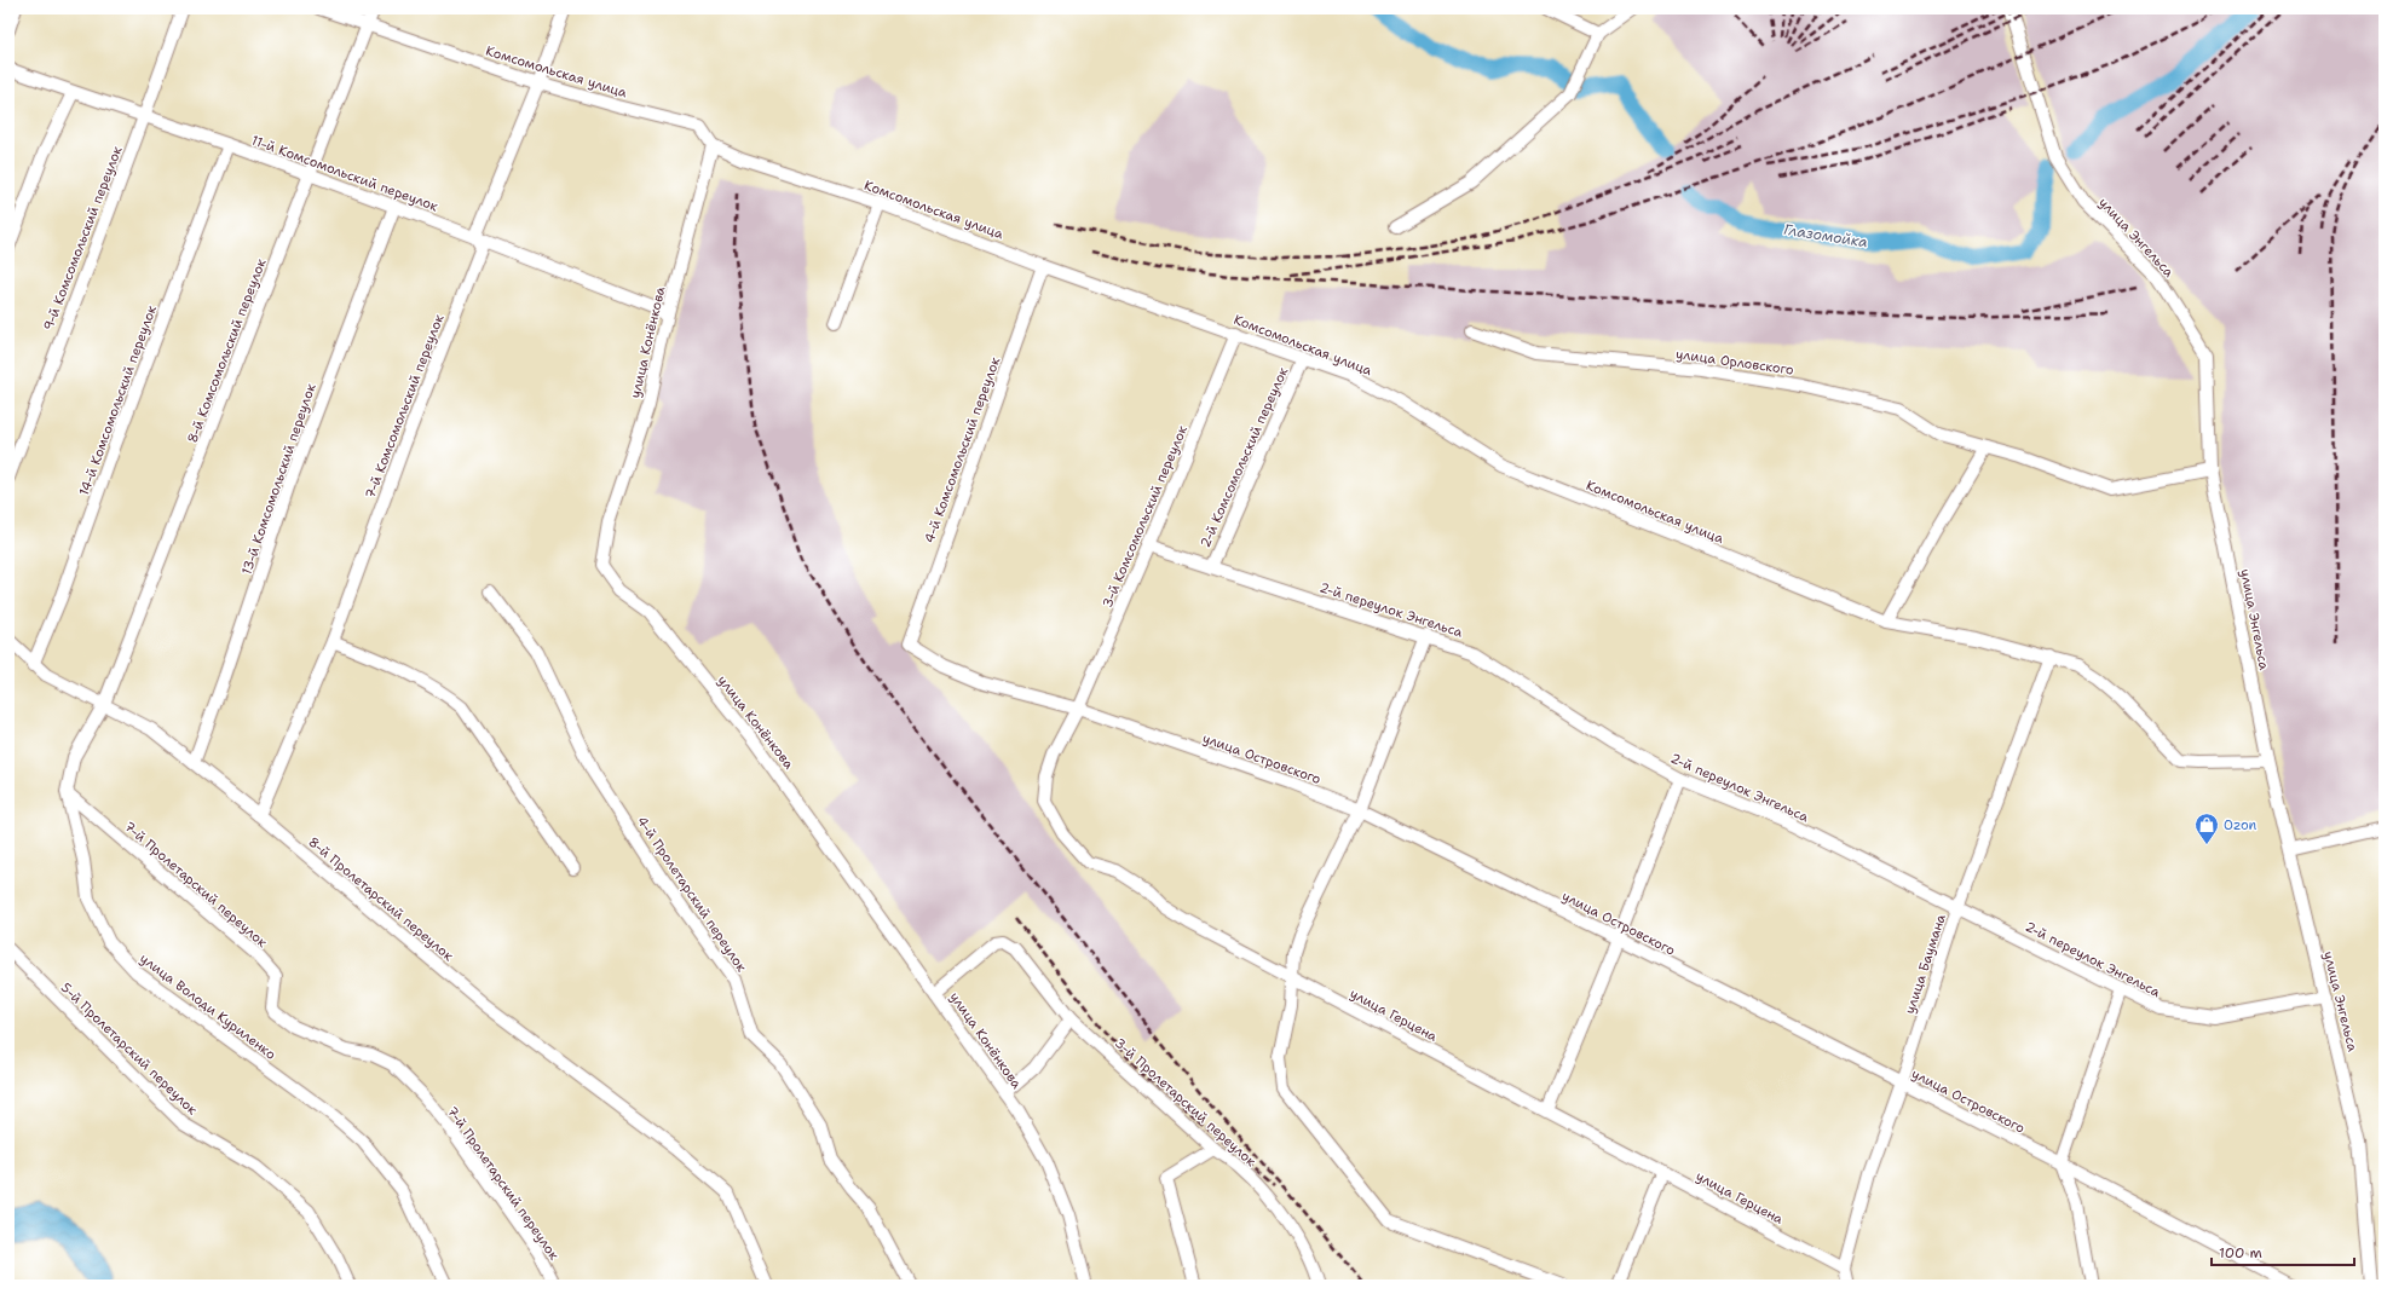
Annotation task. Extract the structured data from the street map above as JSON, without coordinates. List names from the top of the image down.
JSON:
{
  "streets": {
    "street": [
      "Комсомольская улица",
      "11-й Комсомольский переулок",
      "улица Энгельса",
      "9-й Комсомольский переулок",
      "улица Конёнкова",
      "8-й Комсомольский переулок",
      "улица Орловского",
      "14-й Комсомольский переулок",
      "7-й Комсомольский переулок",
      "4-й Комсомольский переулок",
      "2-й Комсомольский переулок",
      "13-й Комсомольский переулок",
      "3-й Комсомольский переулок",
      "2-й переулок Энгельса",
      "улица Островского",
      "7-й Пролетарский переулок",
      "4-й Пролетарский переулок",
      "8-й Пролетарский переулок",
      "улица Баумана",
      "улица Володи Куриленко",
      "улица Герцена",
      "5-й Пролетарский переулок",
      "3-й Пролетарский переулок"
    ]
  },
  "crossings": [
    ["Комсомольская улица", "улица Энгельса"],
    ["Комсомольская улица", "улица Конёнкова"],
    ["Комсомольская улица", "8-й Комсомольский переулок"],
    ["Комсомольская улица", "7-й Комсомольский переулок"],
    ["Комсомольская улица", "4-й Комсомольский переулок"],
    ["Комсомольская улица", "2-й Комсомольский переулок"],
    ["Комсомольская улица", "3-й Комсомольский переулок"],
    ["Комсомольская улица", "улица Баумана"],
    ["11-й Комсомольский переулок", "9-й Комсомольский переулок"],
    ["11-й Комсомольский переулок", "улица Конёнкова"],
    ["11-й Комсомольский переулок", "8-й Комсомольский переулок"],
    ["11-й Комсомольский переулок", "14-й Комсомольский переулок"],
    ["11-й Комсомольский переулок", "7-й Комсомольский переулок"],
    ["11-й Комсомольский переулок", "13-й Комсомольский переулок"],
    ["улица Энгельса", "улица Орловского"],
    ["улица Энгельса", "2-й переулок Энгельса"],
    ["улица Конёнкова", "3-й Пролетарский переулок"],
    ["8-й Комсомольский переулок", "8-й Пролетарский переулок"],
    ["8-й Комсомольский переулок", "улица Володи Куриленко"],
    ["14-й Комсомольский переулок", "8-й Пролетарский переулок"],
    ["7-й Комсомольский переулок", "8-й Пролетарский переулок"],
    ["4-й Комсомольский переулок", "улица Островского"],
    ["2-й Комсомольский переулок", "2-й переулок Энгельса"],
    ["13-й Комсомольский переулок", "8-й Пролетарский переулок"],
    ["3-й Комсомольский переулок", "2-й переулок Энгельса"],
    ["3-й Комсомольский переулок", "улица Островского"],
    ["3-й Комсомольский переулок", "улица Герцена"],
    ["2-й переулок Энгельса", "улица Баумана"],
    ["улица Островского", "улица Баумана"],
    ["улица Островского", "улица Герцена"],
    ["7-й Пролетарский переулок", "улица Володи Куриленко"],
    ["8-й Пролетарский переулок", "улица Володи Куриленко"],
    ["улица Баумана", "улица Герцена"]
  ],
  "water": ["Глазомойка"],
  "places": {
    "shop": ["Ozon"]
  },
  "scale_bar": "100 m"
}
